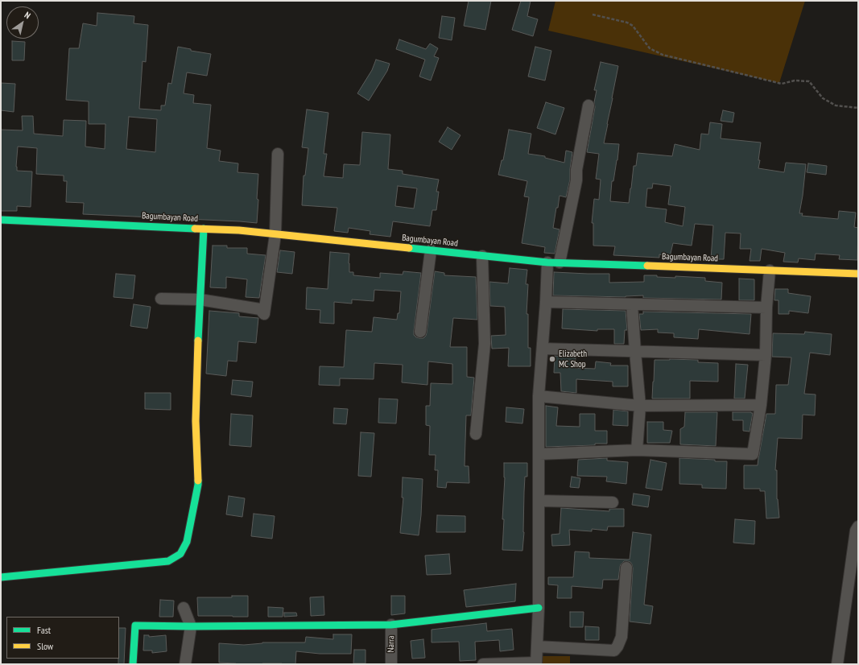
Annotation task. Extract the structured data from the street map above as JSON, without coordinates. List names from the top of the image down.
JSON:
{
  "streets": {
    "street": ["Bagumbayan Road", "Narra"]
  },
  "places": ["Elizabeth MC Shop"],
  "legend": ["Fast", "Slow"],
  "north": "top right"
}
